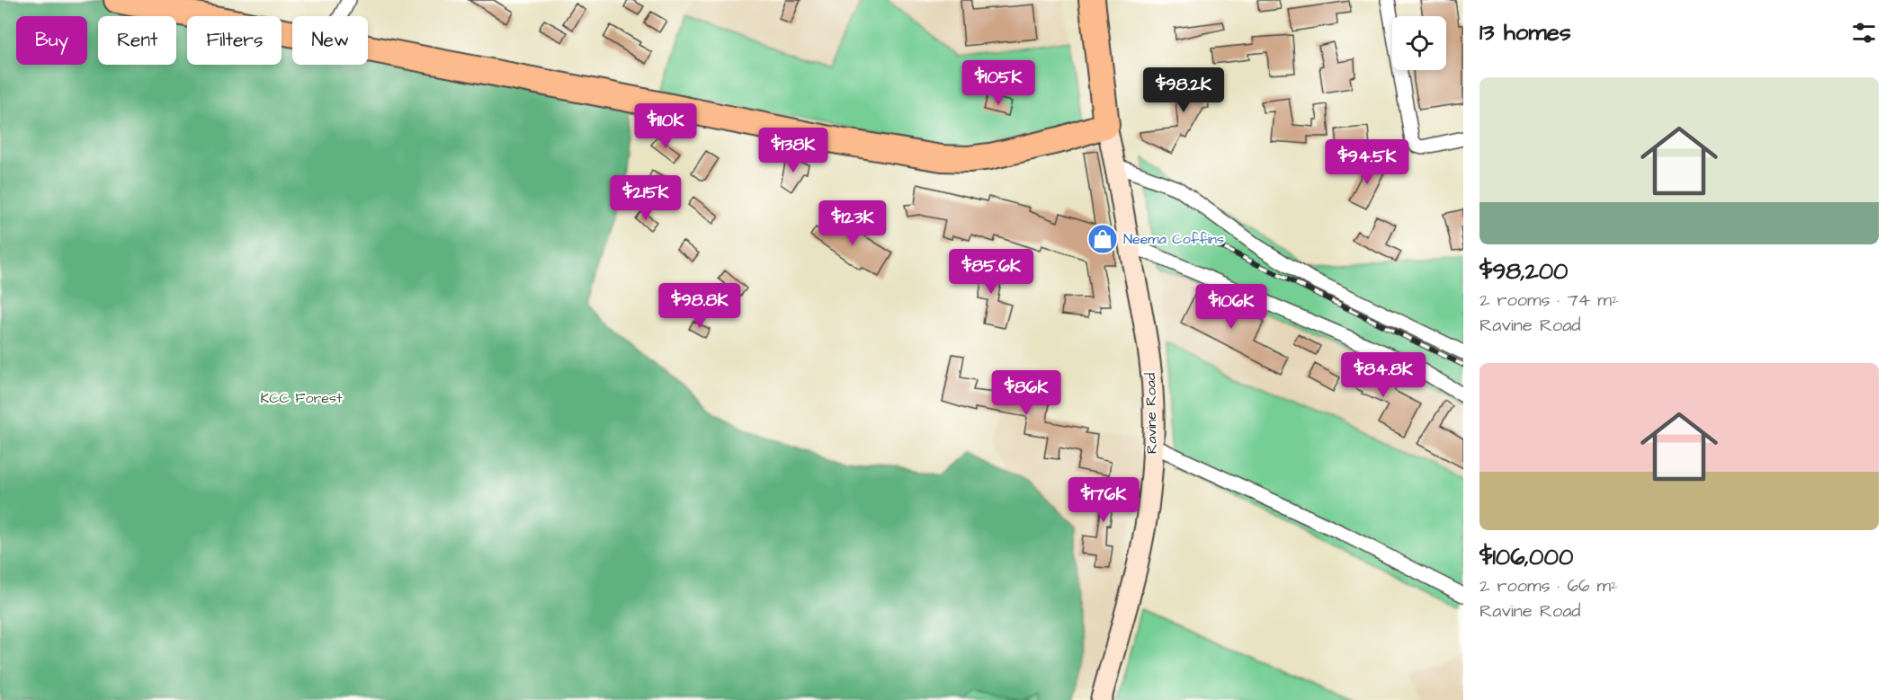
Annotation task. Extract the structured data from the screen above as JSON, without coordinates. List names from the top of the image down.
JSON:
{
  "streets": {
    "street": ["Ravine Road"]
  },
  "parks": ["KCC Forest"],
  "places": {
    "shop": ["Neema Coffins"]
  },
  "page": {
    "heading": "13 homes",
    "chip": [
      "Buy",
      "Rent",
      "Filters",
      "New"
    ],
    "price": [
      "$105K",
      "$98.2K",
      "$110K",
      "$138K",
      "$94.5K",
      "$215K",
      "$123K",
      "$85.6K",
      "$98.8K",
      "$106K",
      "$84.8K",
      "$86K",
      "$176K"
    ],
    "list": [
      {
        "name": "$98,200",
        "note": "2 rooms · 74 m² · Ravine Road"
      },
      {
        "name": "$106,000",
        "note": "2 rooms · 66 m² · Ravine Road"
      }
    ]
  }
}
